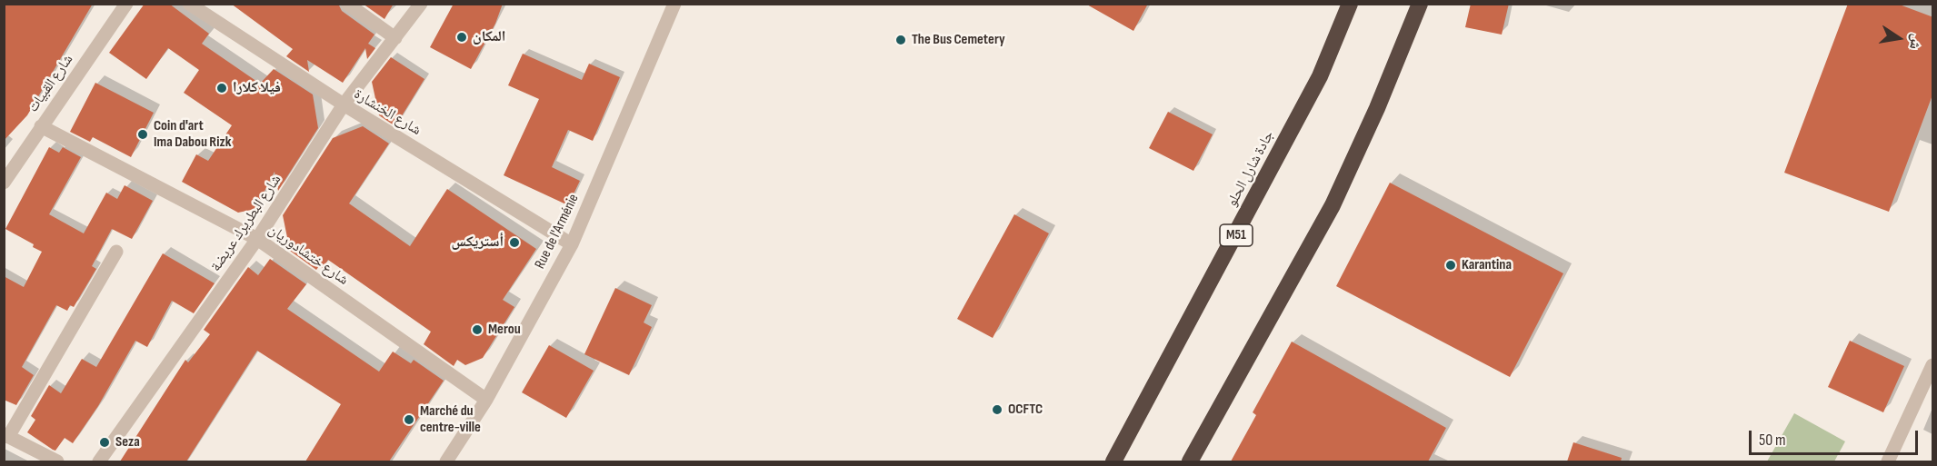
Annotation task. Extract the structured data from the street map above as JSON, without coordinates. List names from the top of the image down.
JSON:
{
  "streets": {
    "highway": ["جادة شارل الحلو", "M51"],
    "street": [
      "شارع القبيات",
      "شارع الخنشارة",
      "شارع البطريرك عريضة",
      "Rue de l'Arménie",
      "شارع ختشادوريان"
    ]
  },
  "crossings": [
    ["شارع القبيات", "شارع ختشادوريان"],
    ["شارع الخنشارة", "شارع البطريرك عريضة"],
    ["شارع الخنشارة", "Rue de l'Arménie"],
    ["شارع البطريرك عريضة", "شارع ختشادوريان"],
    ["Rue de l'Arménie", "شارع ختشادوريان"]
  ],
  "places": [
    "المكان",
    "The Bus Cemetery",
    "فيلا كلارا",
    "Coin d'art Ima Dabou Rizk",
    "أستريكس",
    "Karantina",
    "Merou",
    "OCFTC",
    "Marché du centre-ville",
    "Seza"
  ],
  "scale_bar": "50 m",
  "north": "right"
}
